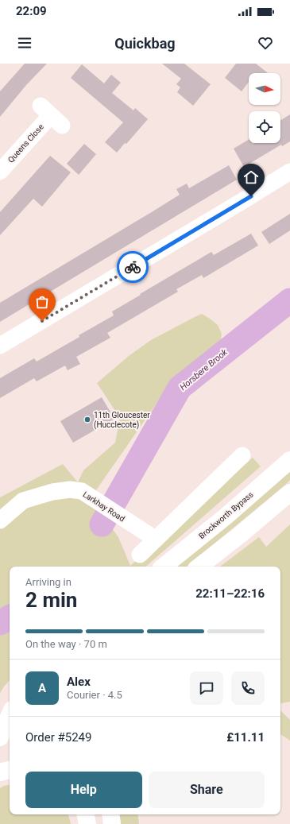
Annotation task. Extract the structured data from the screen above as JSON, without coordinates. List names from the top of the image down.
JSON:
{
  "streets": {
    "highway": ["Brockworth Bypass"],
    "street": ["Queens Close", "Larkhay Road"]
  },
  "water": ["Horsbere Brook"],
  "places": ["11th Gloucester (Hucclecote)"],
  "north": "right",
  "page": {
    "status": "22:09",
    "header": "Quickbag",
    "heading": ["2 min", "Arriving in", "22:11–22:16"],
    "panel": [
      "Alex",
      "Courier · 4.5",
      "Order #5249",
      "£11.11"
    ],
    "bar": "On the way · 70 m",
    "round": "A",
    "buttons": ["Help", "Share"]
  }
}
